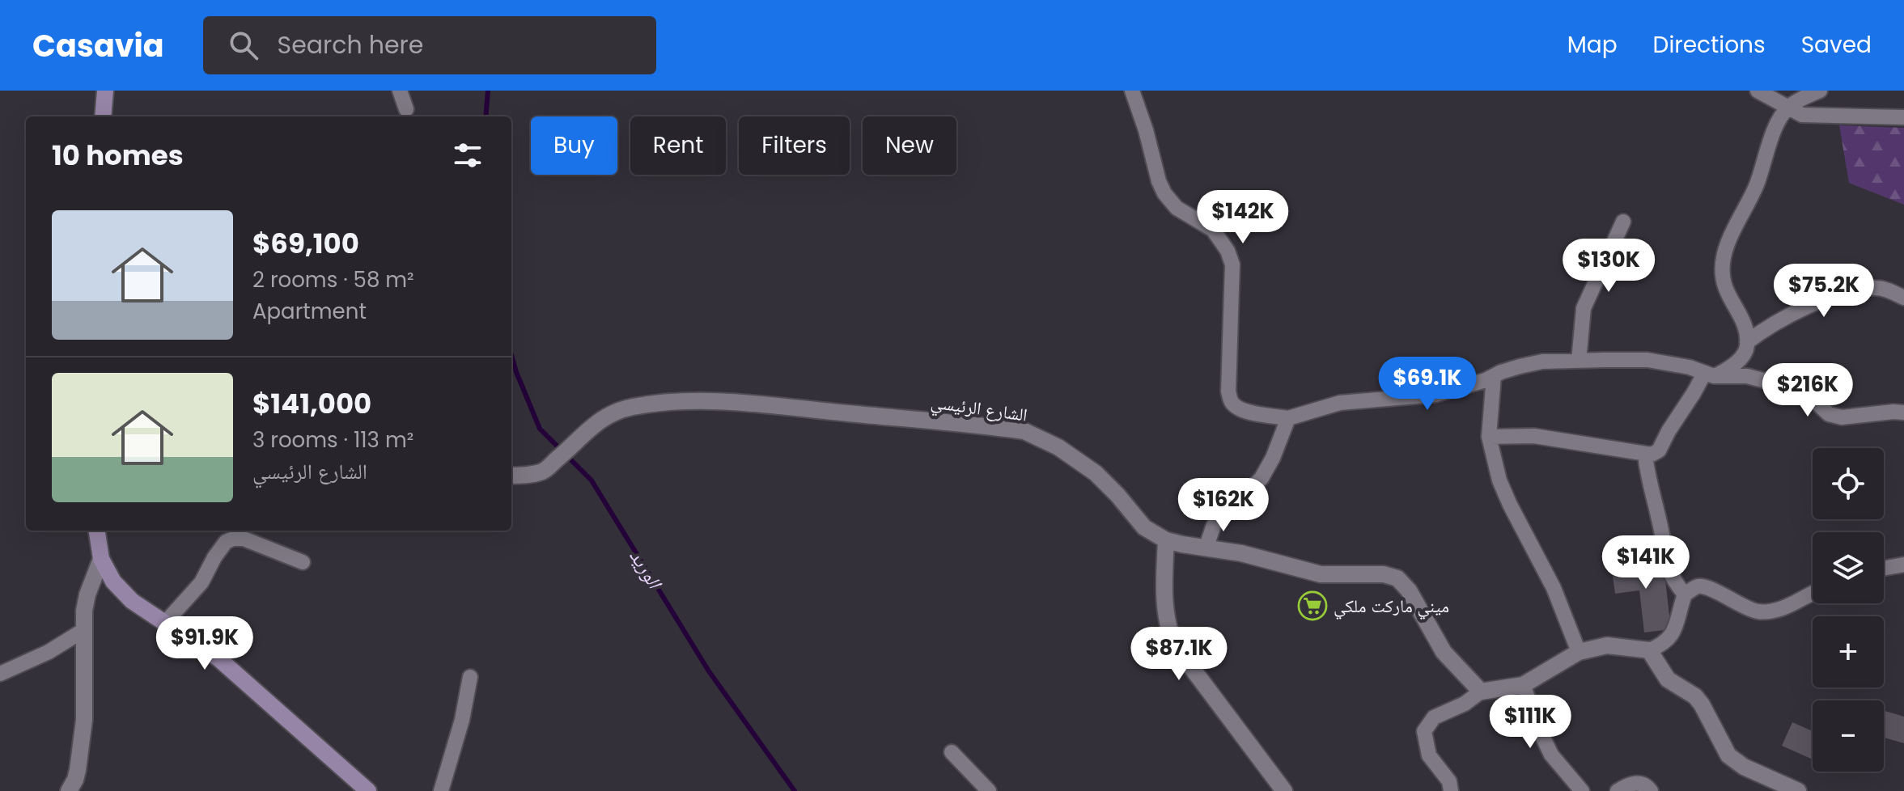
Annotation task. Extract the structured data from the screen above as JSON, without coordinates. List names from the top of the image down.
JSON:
{
  "streets": {
    "street": ["الشارع الرئيسي"]
  },
  "water": ["الوريد"],
  "places": {
    "supermarket": ["ميني ماركت ملكي"]
  },
  "page": {
    "header": "Casavia",
    "search": "Search here",
    "nav": ["Map", "Directions", "Saved"],
    "chip": [
      "Buy",
      "Rent",
      "Filters",
      "New"
    ],
    "heading": "10 homes",
    "price": [
      "$142K",
      "$130K",
      "$75.2K",
      "$69.1K",
      "$216K",
      "$162K",
      "$141K",
      "$91.9K",
      "$87.1K",
      "$111K"
    ],
    "list": [
      {
        "name": "$69,100",
        "note": "2 rooms · 58 m² · Apartment"
      },
      {
        "name": "$141,000",
        "note": "3 rooms · 113 m² · الشارع الرئيسي"
      }
    ],
    "map_buttons": ["+", "−"]
  }
}
